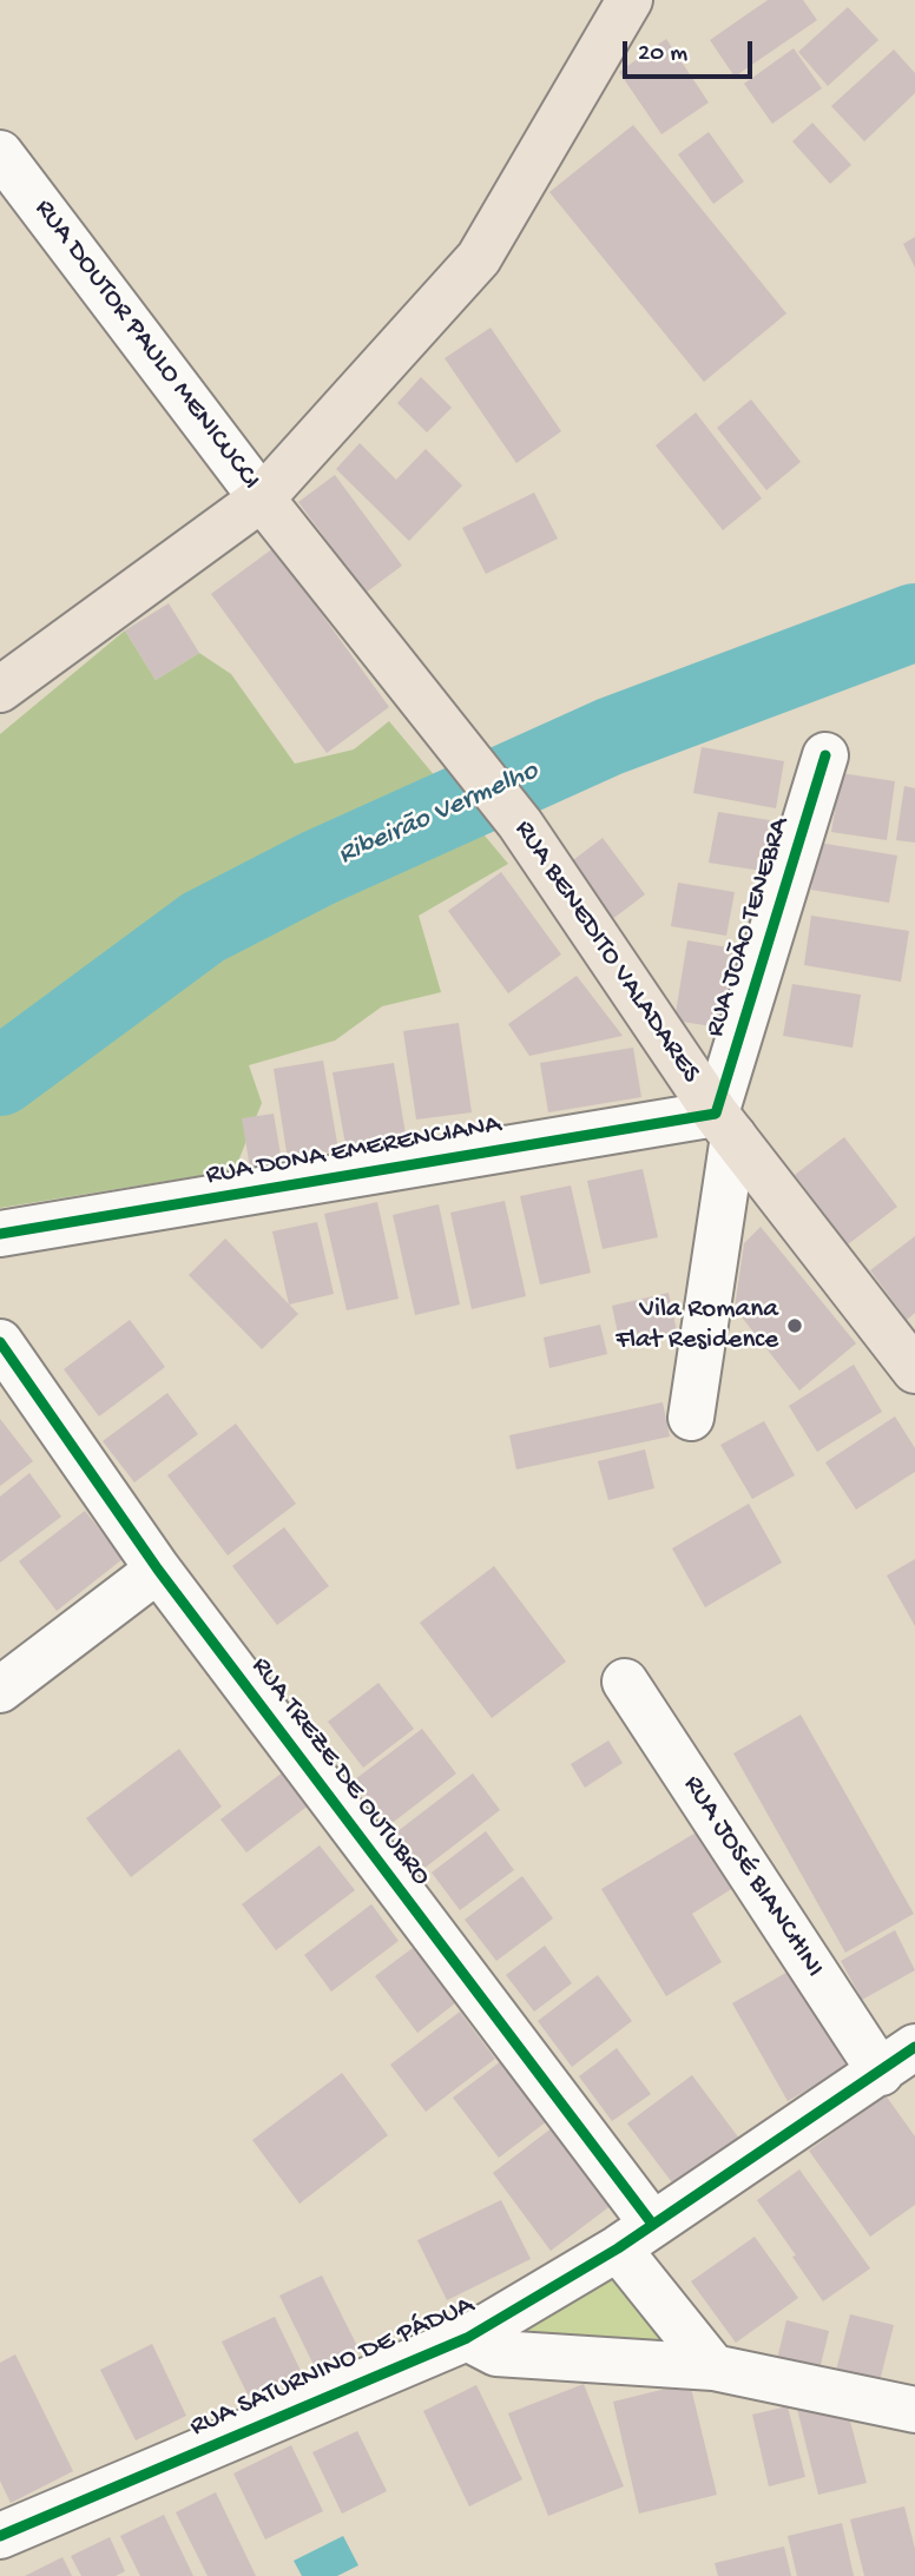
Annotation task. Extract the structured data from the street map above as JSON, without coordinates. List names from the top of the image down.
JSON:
{
  "streets": {
    "main road": ["RUA BENEDITO VALADARES"],
    "street": [
      "RUA DOUTOR PAULO MENICUCCI",
      "RUA JOÃO TENEBRA",
      "RUA DONA EMERENCIANA",
      "RUA TREZE DE OUTUBRO",
      "RUA JOSÉ BIANCHINI",
      "RUA SATURNINO DE PÁDUA"
    ]
  },
  "crossings": [
    ["RUA DOUTOR PAULO MENICUCCI", "RUA BENEDITO VALADARES"],
    ["RUA JOÃO TENEBRA", "RUA BENEDITO VALADARES"],
    ["RUA JOÃO TENEBRA", "RUA DONA EMERENCIANA"],
    ["RUA BENEDITO VALADARES", "RUA DONA EMERENCIANA"],
    ["RUA TREZE DE OUTUBRO", "RUA SATURNINO DE PÁDUA"],
    ["RUA JOSÉ BIANCHINI", "RUA SATURNINO DE PÁDUA"]
  ],
  "water": ["Ribeirão Vermelho"],
  "places": ["Vila Romana Flat Residence"],
  "scale_bar": "20 m"
}
